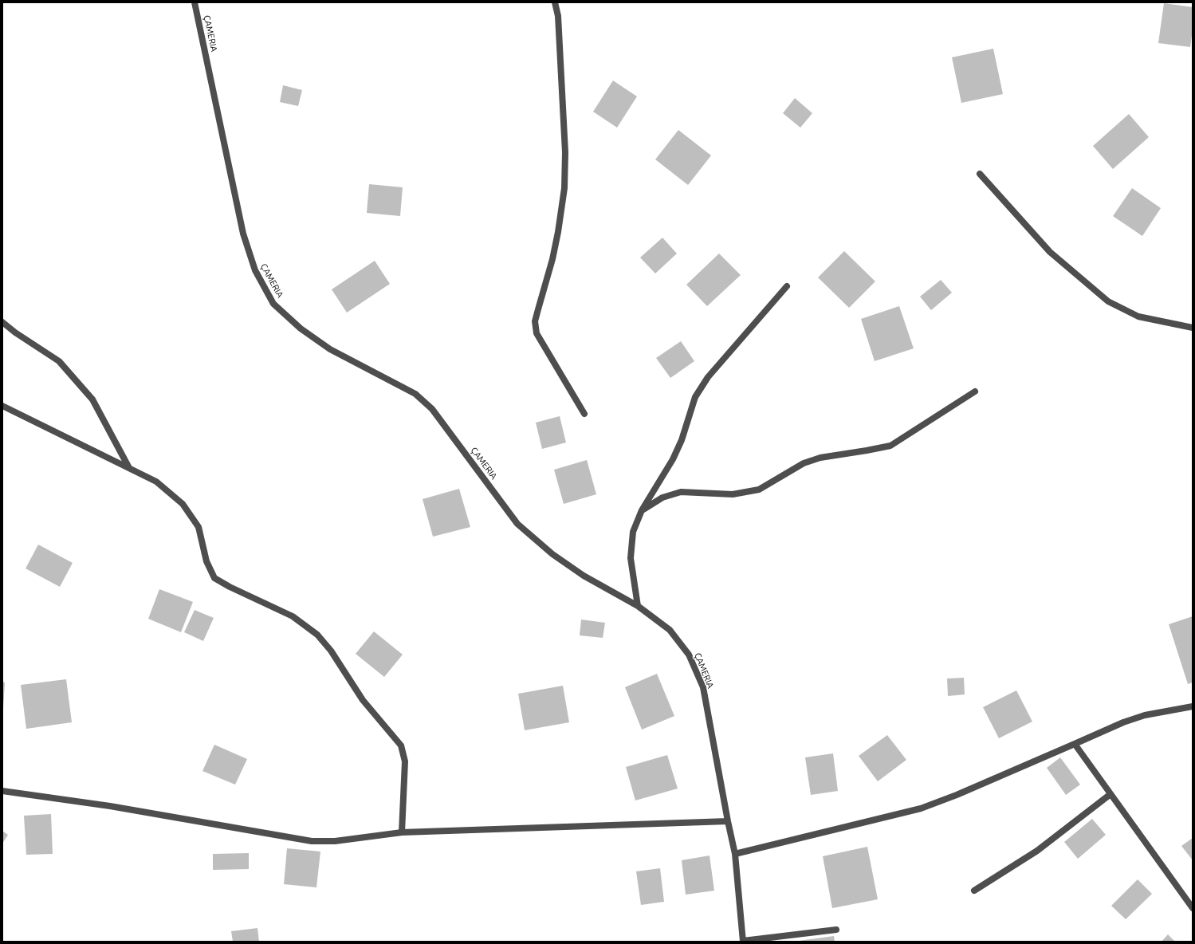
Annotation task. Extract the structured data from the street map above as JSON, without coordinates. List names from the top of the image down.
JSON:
{
  "streets": {
    "street": ["ÇAMERIA"]
  }
}
